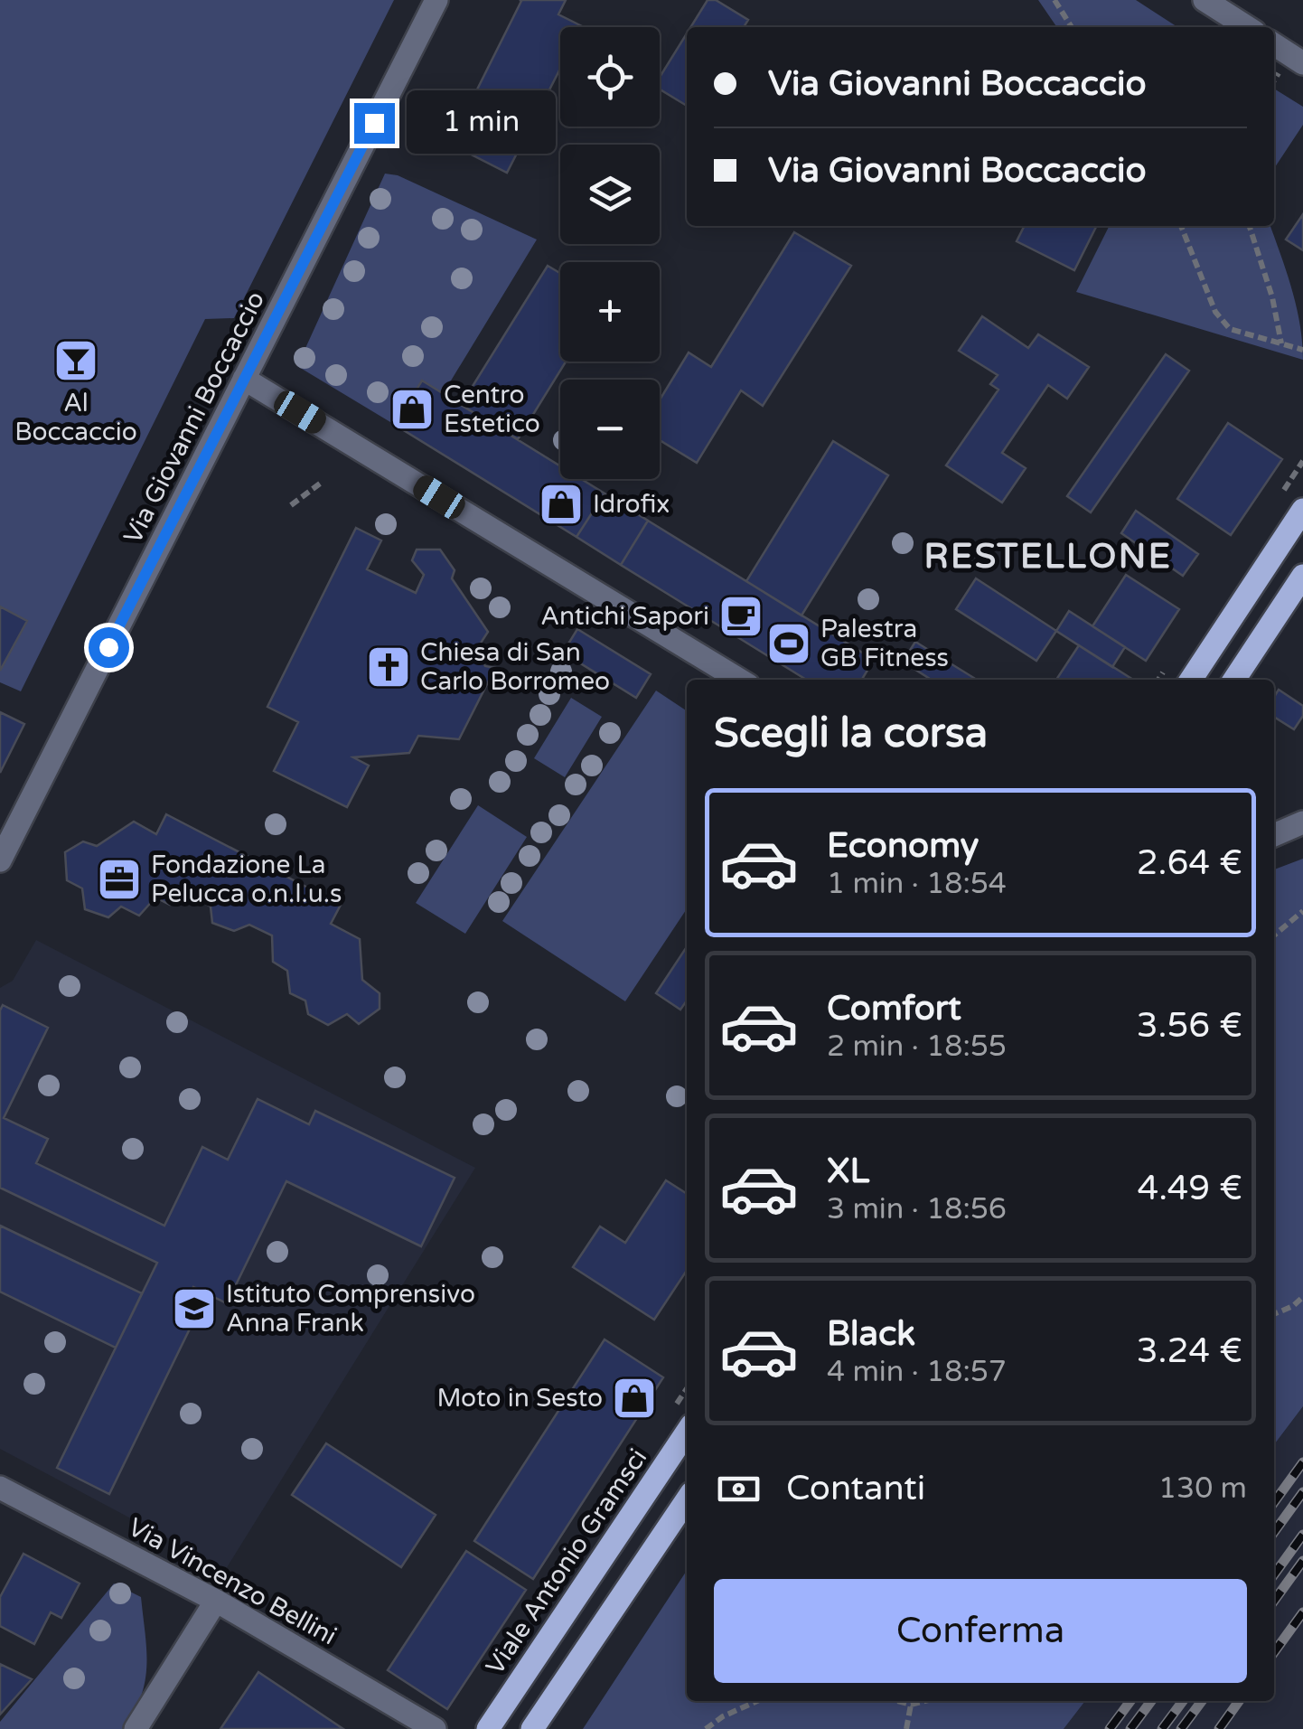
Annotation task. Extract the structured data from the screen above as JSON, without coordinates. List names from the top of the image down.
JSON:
{
  "streets": {
    "main road": ["Viale Antonio Gramsci"],
    "street": ["Via Giovanni Boccaccio", "Via Vincenzo Bellini"]
  },
  "districts": ["RESTELLONE"],
  "places": {
    "bar": ["Al Boccaccio"],
    "shop": ["Centro Estetico", "Idrofix", "Moto in Sesto"],
    "cafe": ["Antichi Sapori"],
    "sports": ["Palestra GB Fitness"],
    "church": ["Chiesa di San Carlo Borromeo"],
    "office": ["Fondazione La Pelucca o.n.l.u.s"],
    "school or university": ["Istituto Comprensivo Anna Frank"]
  },
  "page": {
    "map_buttons": ["+", "−"],
    "banner": ["Via Giovanni Boccaccio", "Via Giovanni Boccaccio"],
    "bubble": "1 min",
    "heading": "Scegli la corsa",
    "list": [
      {
        "name": "Economy",
        "note": "1 min · 18:54",
        "value": "2.64 €"
      },
      {
        "name": "Comfort",
        "note": "2 min · 18:55",
        "value": "3.56 €"
      },
      {
        "name": "XL",
        "note": "3 min · 18:56",
        "value": "4.49 €"
      },
      {
        "name": "Black",
        "note": "4 min · 18:57",
        "value": "3.24 €"
      }
    ],
    "pay": ["Contanti", "130 m"],
    "buttons": "Conferma"
  }
}
